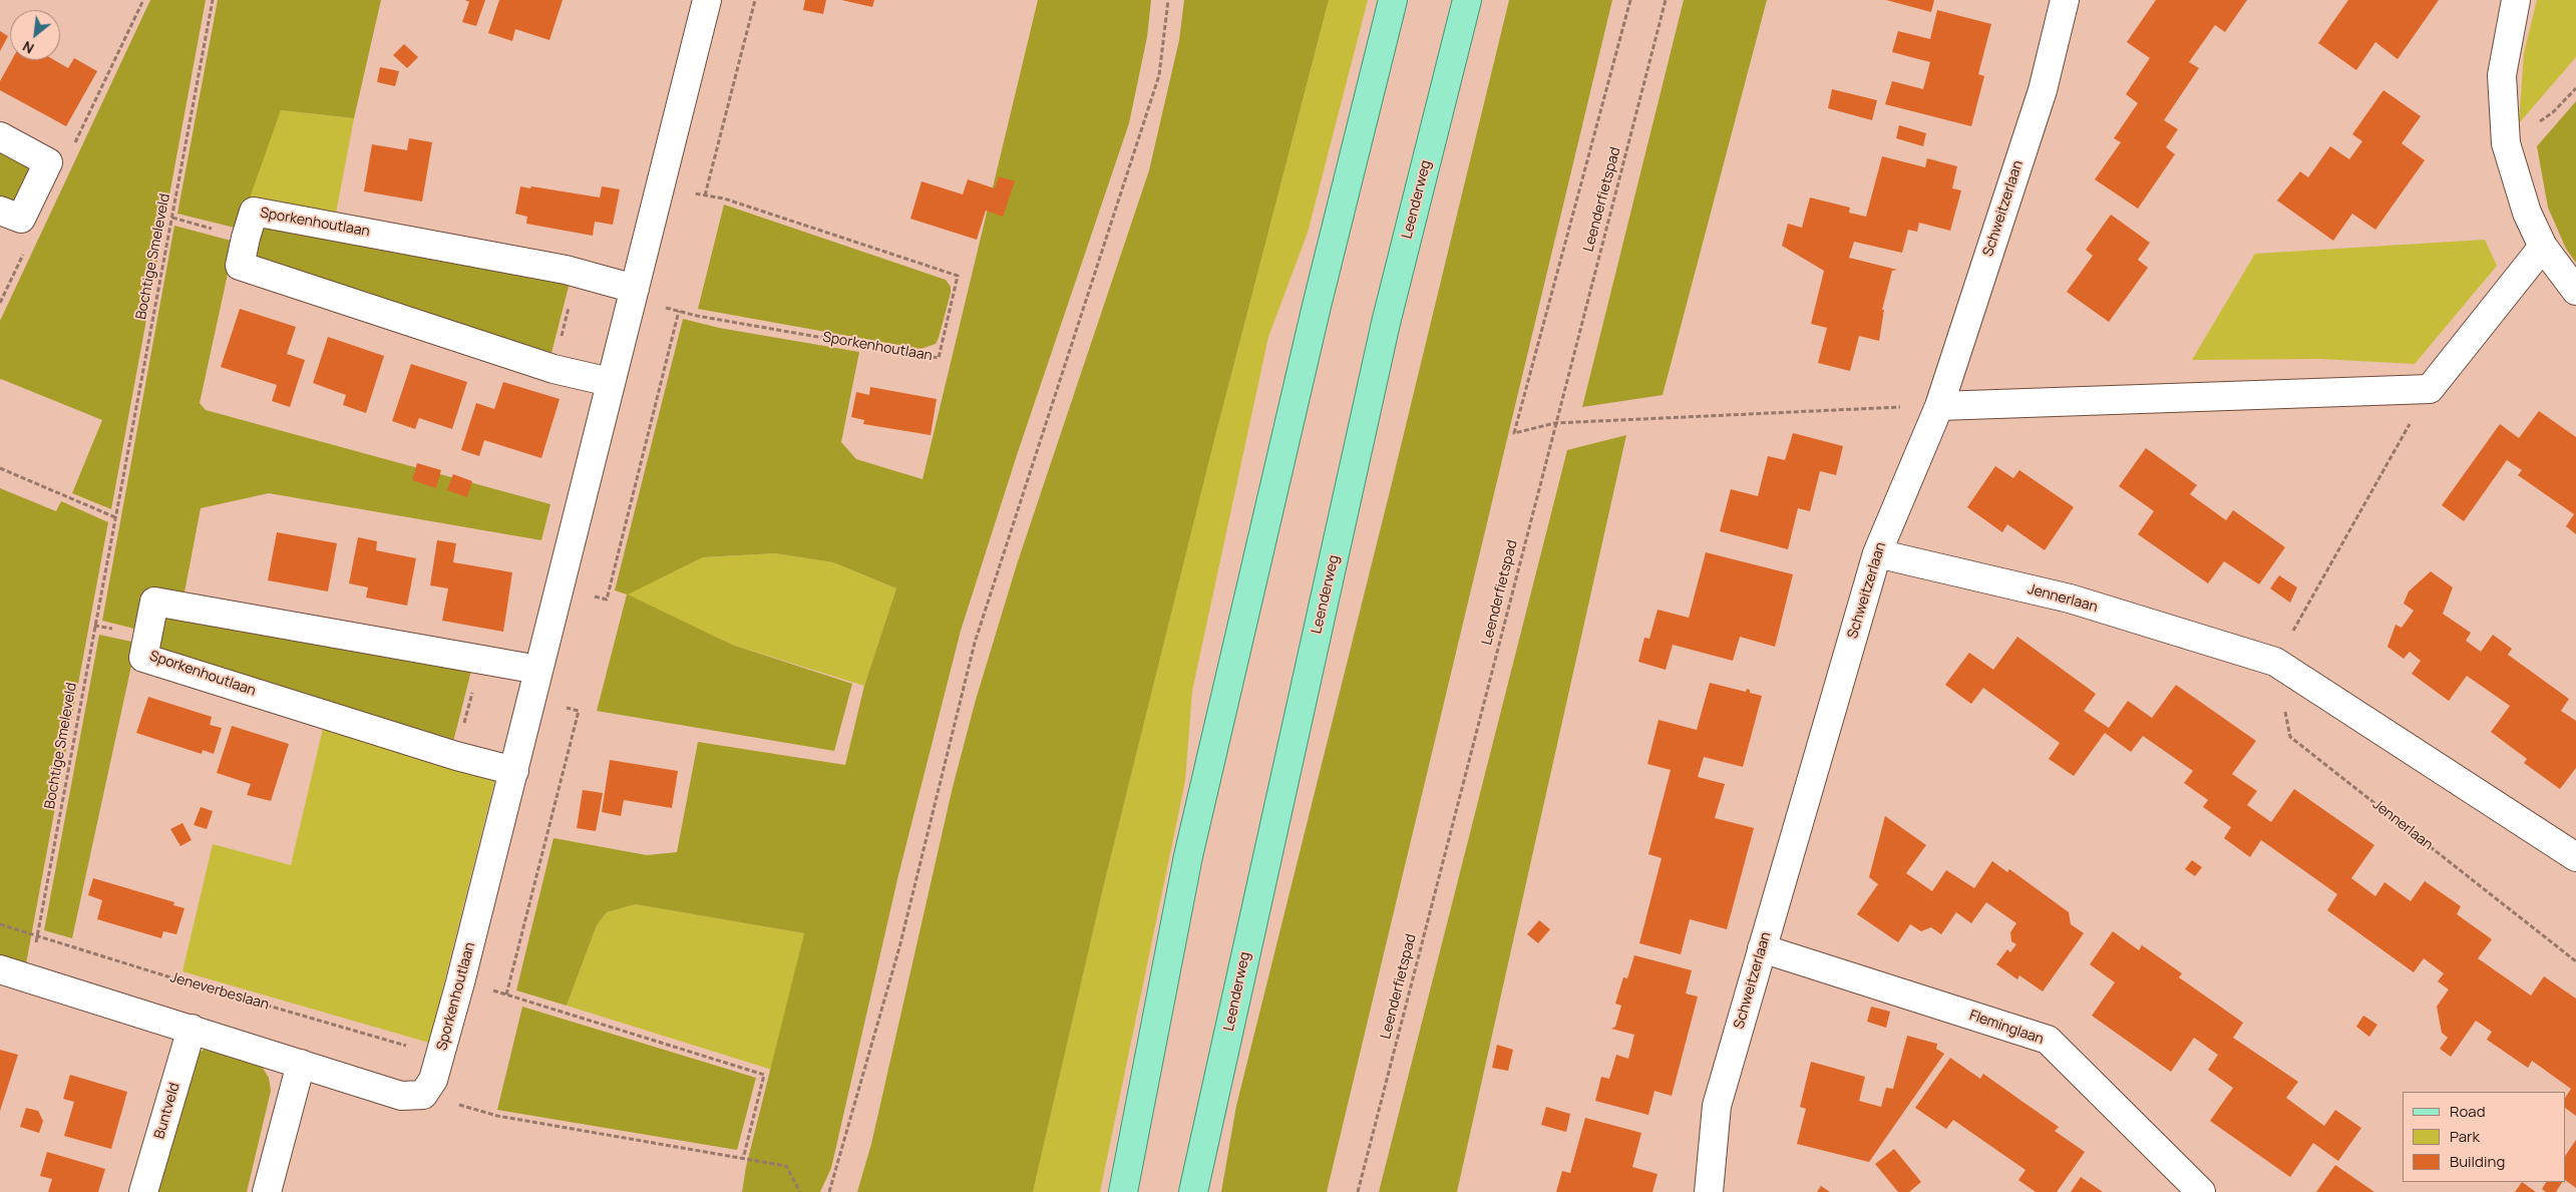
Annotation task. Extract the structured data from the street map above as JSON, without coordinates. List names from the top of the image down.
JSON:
{
  "streets": {
    "main road": ["Leenderweg"],
    "street": [
      "Schweitzerlaan",
      "Sporkenhoutlaan",
      "Jennerlaan",
      "Fleminglaan",
      "Buntveld"
    ],
    "path": ["Leenderfietspad", "Bochtige Smeleveld", "Jeneverbeslaan"]
  },
  "crossings": [
    ["Schweitzerlaan", "Jennerlaan"],
    ["Schweitzerlaan", "Fleminglaan"],
    ["Sporkenhoutlaan", "Jeneverbeslaan"],
    ["Bochtige Smeleveld", "Jeneverbeslaan"]
  ],
  "legend": ["Road", "Park", "Building"],
  "north": "bottom left"
}
